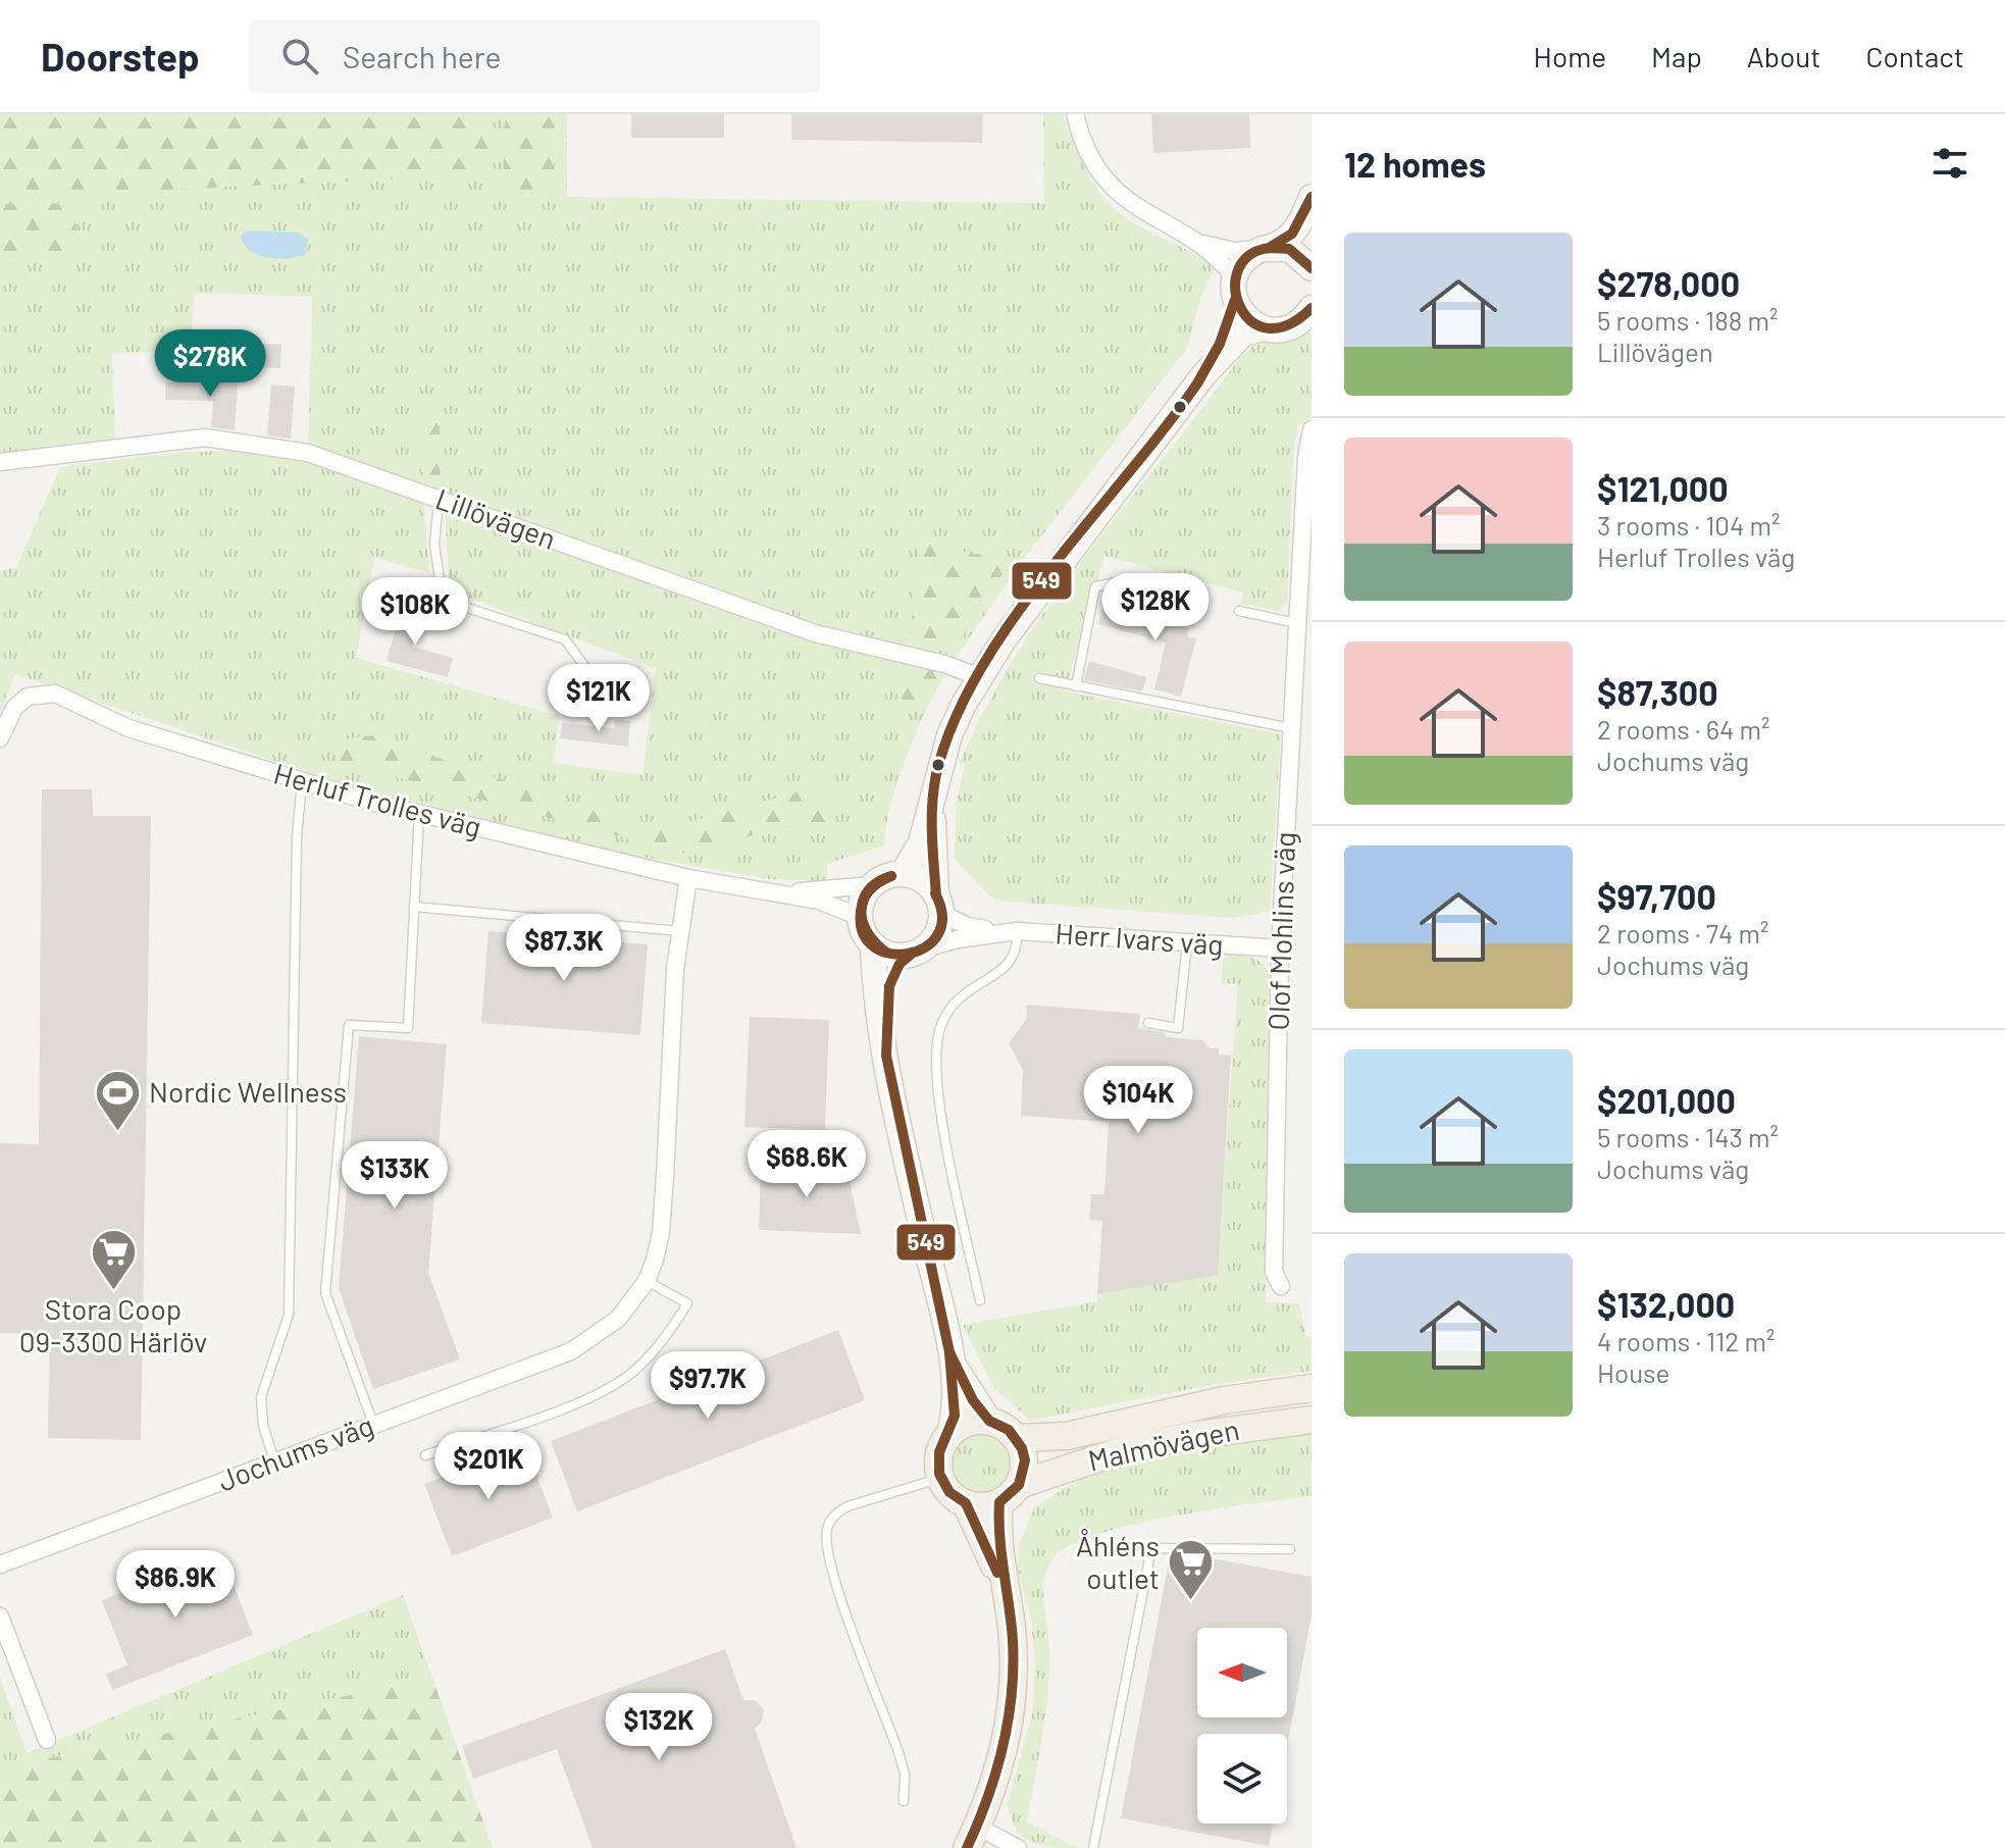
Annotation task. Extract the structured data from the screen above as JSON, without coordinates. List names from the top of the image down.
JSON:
{
  "streets": {
    "main road": ["Malmövägen"],
    "street": [
      "Lillövägen",
      "Herluf Trolles väg",
      "Olof Mohlins väg",
      "Herr Ivars väg",
      "Jochums väg"
    ]
  },
  "crossings": [
    ["Herluf Trolles väg", "Herr Ivars väg"],
    ["Herluf Trolles väg", "Jochums väg"],
    ["Olof Mohlins väg", "Herr Ivars väg"]
  ],
  "places": {
    "sports": ["Nordic Wellness"],
    "supermarket": ["Stora Coop 09-3300 Härlöv", "Åhléns outlet"]
  },
  "lines": ["transit line 549"],
  "north": "left",
  "page": {
    "header": "Doorstep",
    "search": "Search here",
    "nav": [
      "Home",
      "Map",
      "About",
      "Contact"
    ],
    "heading": "12 homes",
    "list": [
      {
        "name": "$278,000",
        "note": "5 rooms · 188 m² · Lillövägen"
      },
      {
        "name": "$121,000",
        "note": "3 rooms · 104 m² · Herluf Trolles väg"
      },
      {
        "name": "$87,300",
        "note": "2 rooms · 64 m² · Jochums väg"
      },
      {
        "name": "$97,700",
        "note": "2 rooms · 74 m² · Jochums väg"
      },
      {
        "name": "$201,000",
        "note": "5 rooms · 143 m² · Jochums väg"
      },
      {
        "name": "$132,000",
        "note": "4 rooms · 112 m² · House"
      }
    ],
    "price": [
      "$278K",
      "$128K",
      "$108K",
      "$121K",
      "$87.3K",
      "$104K",
      "$68.6K",
      "$133K",
      "$97.7K",
      "$201K",
      "$86.9K",
      "$132K"
    ]
  }
}
